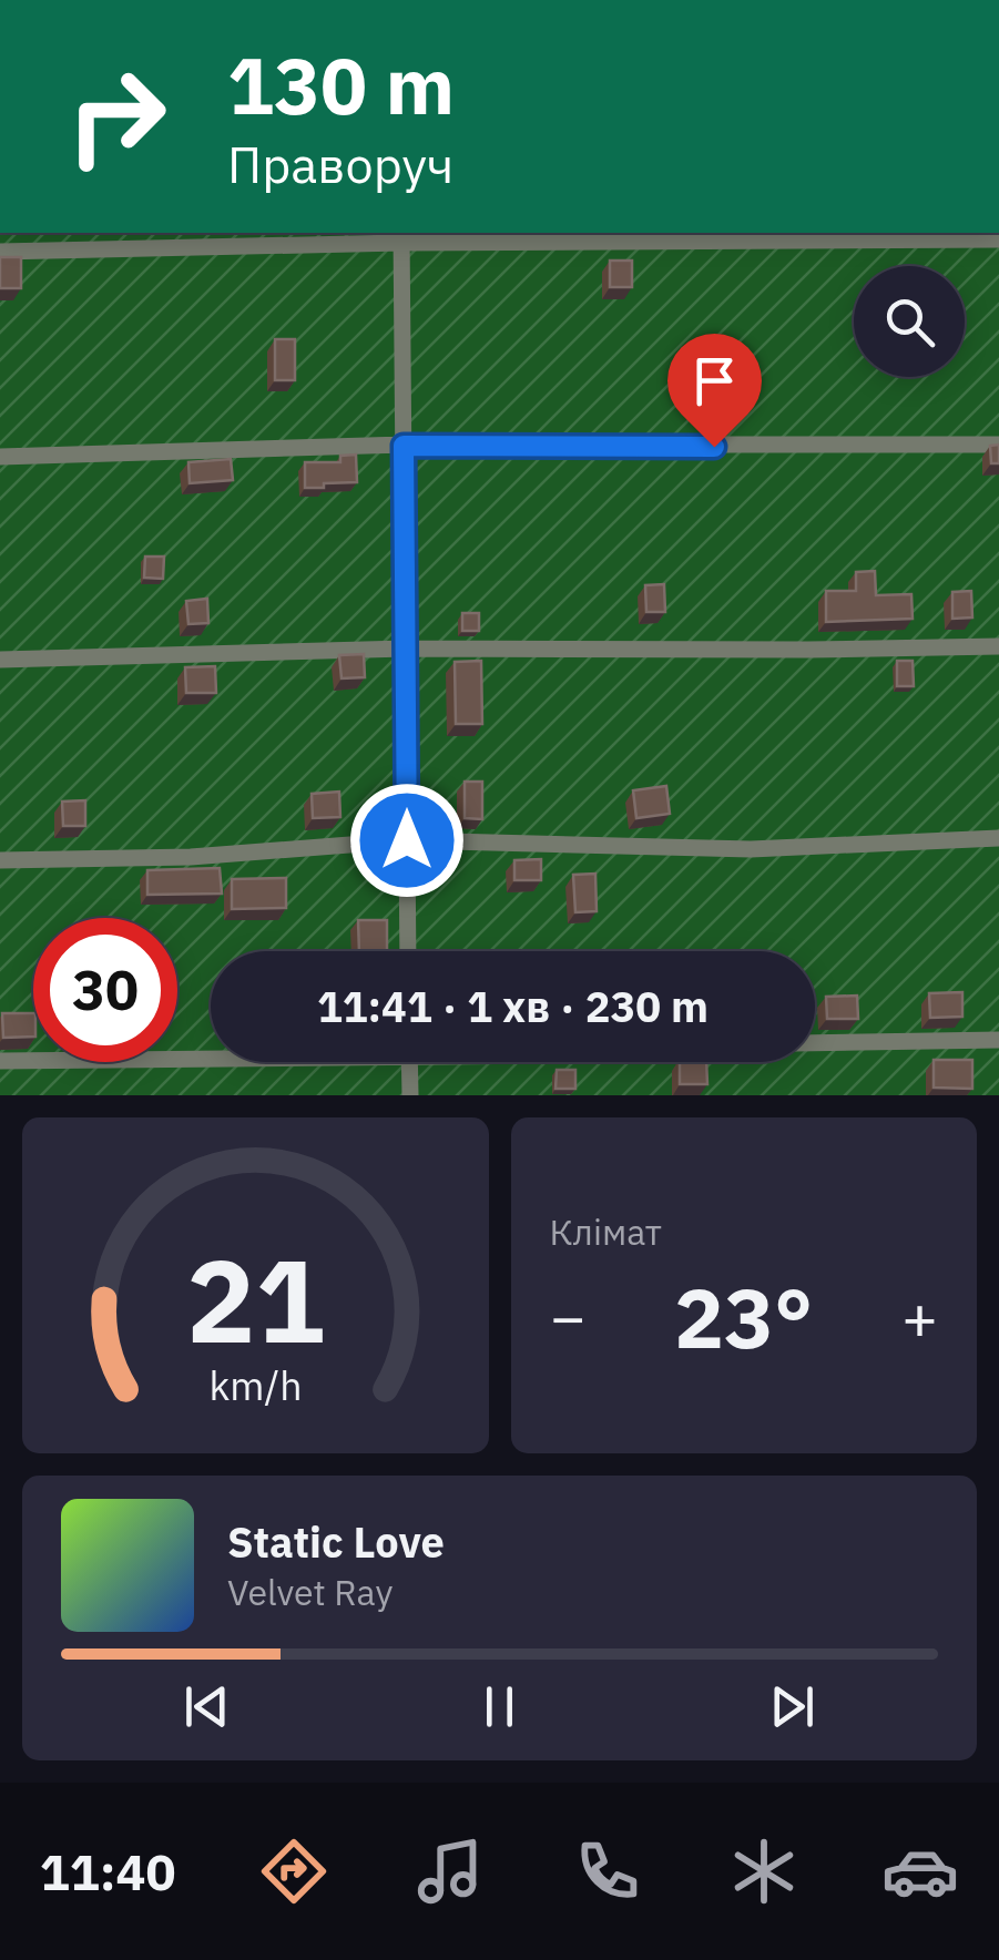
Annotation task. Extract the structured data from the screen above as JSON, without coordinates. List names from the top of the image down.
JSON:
{
  "page": {
    "turn": ["130 m", "Праворуч"],
    "limit": "30",
    "trip": "11:41 · 1 хв · 230 m",
    "tile": "Клімат",
    "heat": ["−", "23°", "+"],
    "song": ["Static Love", "Velvet Ray"],
    "tabs": "11:40",
    "gauge": ["21", "km/h"]
  }
}
